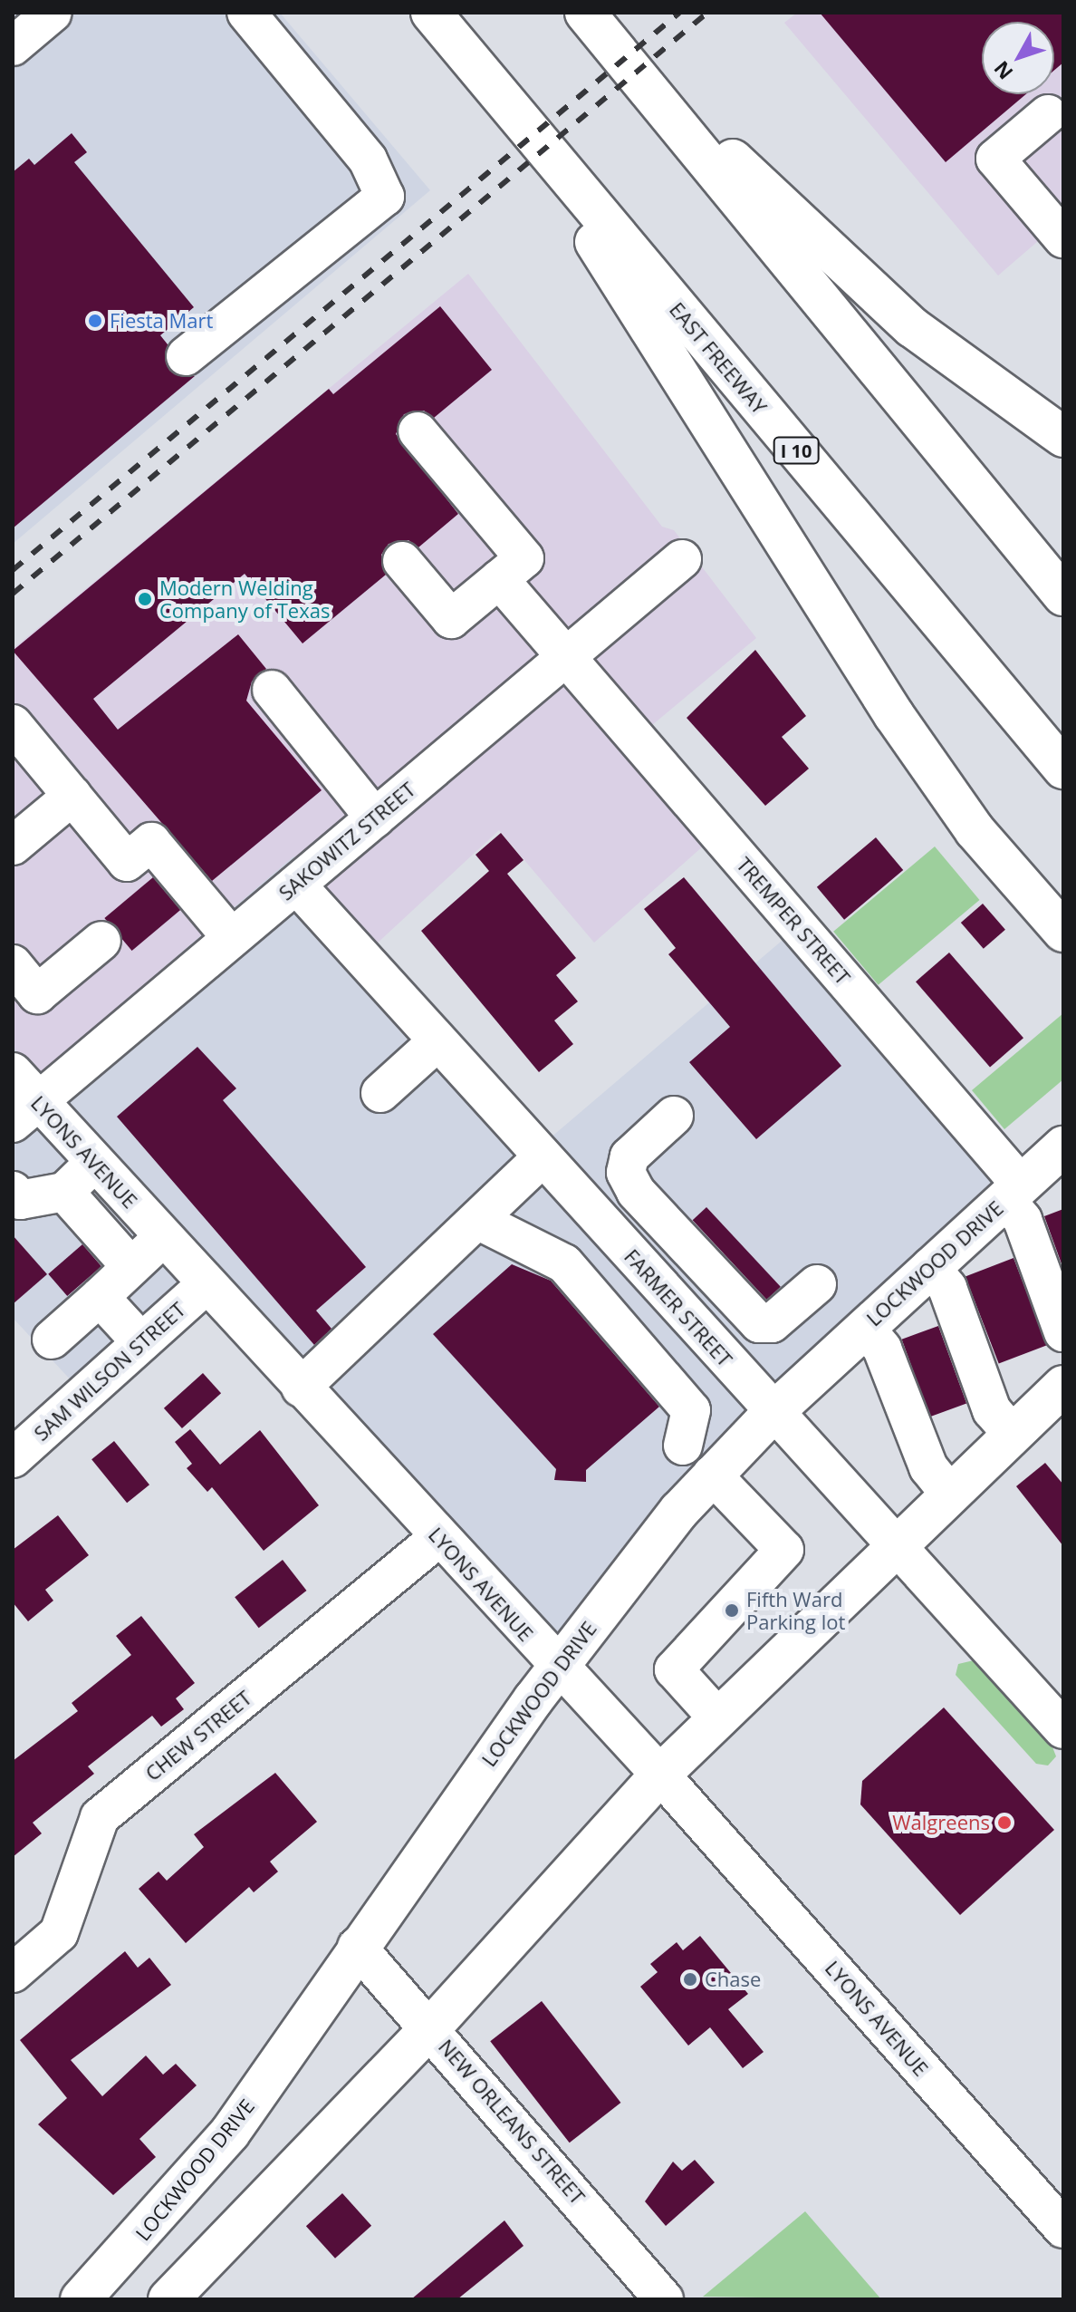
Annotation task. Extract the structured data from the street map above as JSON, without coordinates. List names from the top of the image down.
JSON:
{
  "streets": {
    "main road": ["EAST FREEWAY", "I 10", "LOCKWOOD DRIVE"],
    "street": [
      "SAKOWITZ STREET",
      "TREMPER STREET",
      "LYONS AVENUE",
      "FARMER STREET",
      "SAM WILSON STREET",
      "CHEW STREET",
      "NEW ORLEANS STREET"
    ]
  },
  "crossings": [
    ["SAKOWITZ STREET", "TREMPER STREET"],
    ["SAKOWITZ STREET", "LYONS AVENUE"],
    ["SAKOWITZ STREET", "FARMER STREET"],
    ["TREMPER STREET", "LOCKWOOD DRIVE"],
    ["LYONS AVENUE", "LOCKWOOD DRIVE"],
    ["LYONS AVENUE", "SAM WILSON STREET"],
    ["LYONS AVENUE", "CHEW STREET"],
    ["LOCKWOOD DRIVE", "FARMER STREET"],
    ["LOCKWOOD DRIVE", "NEW ORLEANS STREET"]
  ],
  "places": [
    "Fiesta Mart",
    "Modern Welding Company of Texas",
    "Fifth Ward Parking lot",
    "Walgreens",
    "Chase"
  ],
  "north": "bottom left"
}
